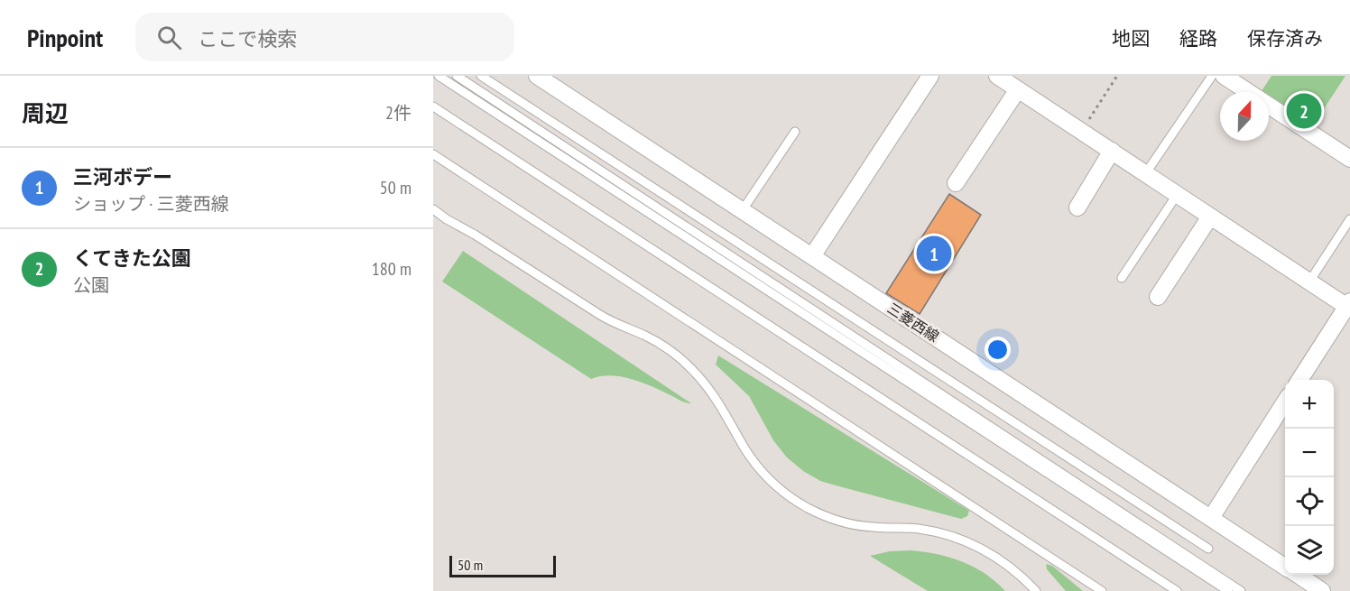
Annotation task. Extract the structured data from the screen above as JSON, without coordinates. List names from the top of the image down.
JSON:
{
  "streets": {
    "street": ["三菱西線"]
  },
  "scale_bar": "50 m",
  "north": "top",
  "page": {
    "header": "Pinpoint",
    "search": "ここで検索",
    "nav": ["地図", "経路", "保存済み"],
    "heading": ["周辺", "2件"],
    "pins": ["2", "1"],
    "list": [
      {
        "mark": "1",
        "name": "三河ボデー",
        "note": "ショップ · 三菱西線",
        "value": "50 m"
      },
      {
        "mark": "2",
        "name": "くてきた公園",
        "note": "公園",
        "value": "180 m"
      }
    ],
    "map_buttons": ["+", "−"],
    "scale": "50 m"
  }
}
